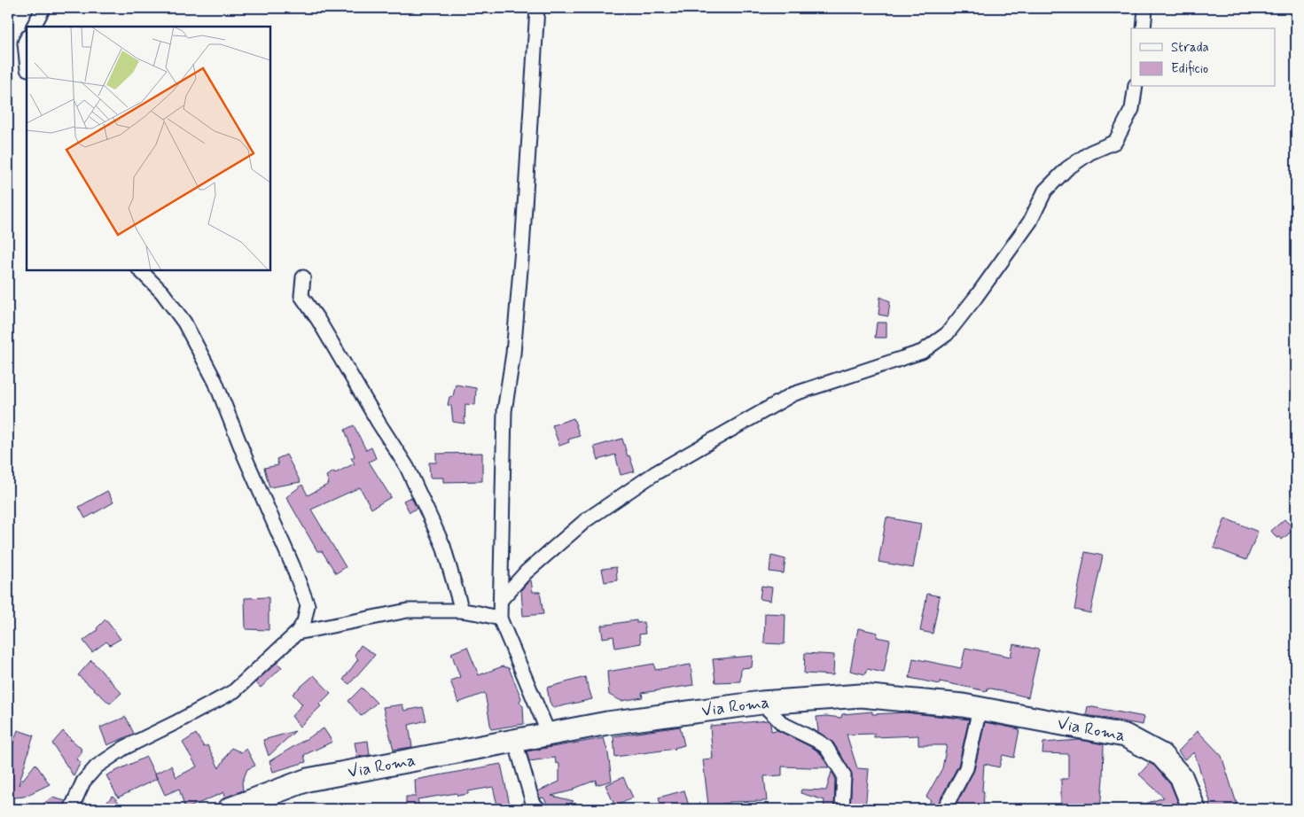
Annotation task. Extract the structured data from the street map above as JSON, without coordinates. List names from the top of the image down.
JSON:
{
  "streets": {
    "main road": ["Via Roma"]
  },
  "legend": ["Strada", "Edificio"]
}
